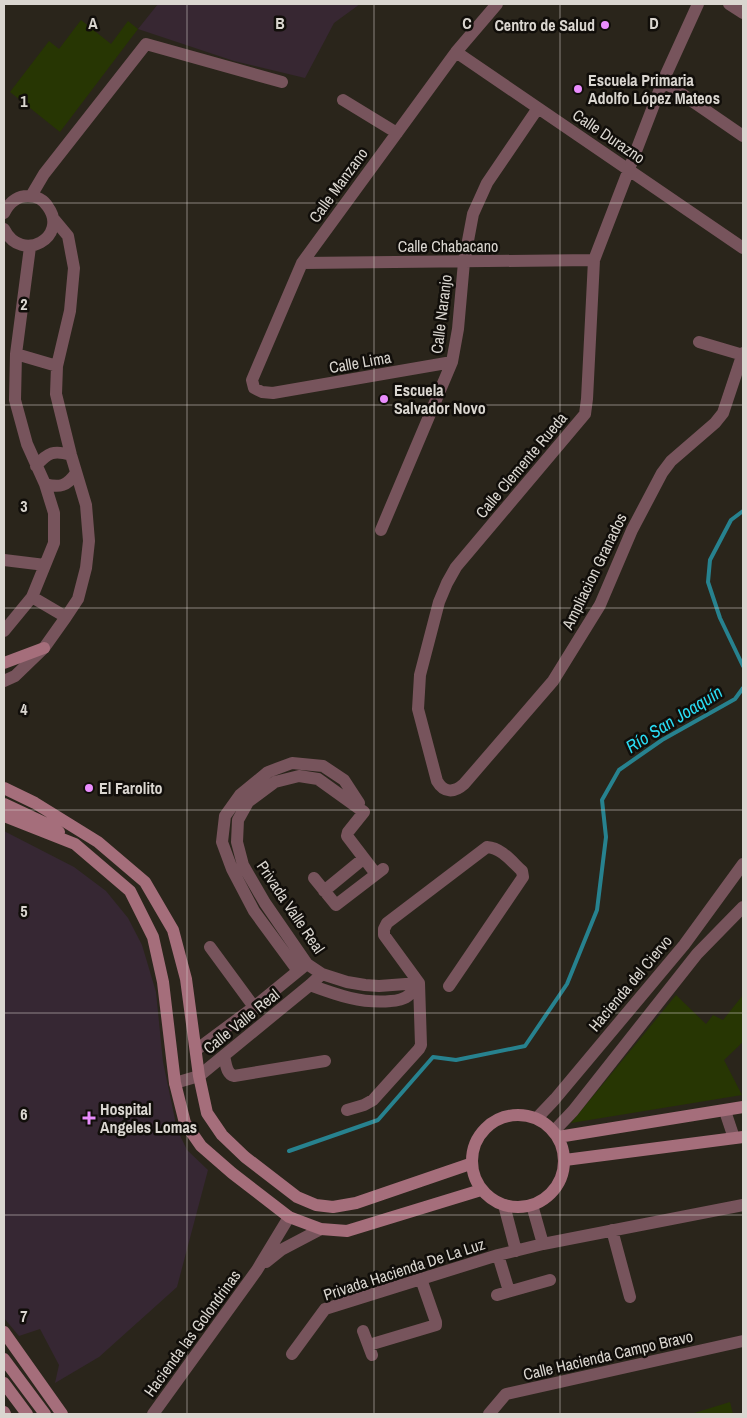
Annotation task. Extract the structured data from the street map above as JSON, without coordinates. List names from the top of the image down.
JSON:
{
  "streets": {
    "street": [
      "Calle Durazno",
      "Calle Manzano",
      "Calle Chabacano",
      "Calle Naranjo",
      "Calle Lima",
      "Calle Clemente Rueda",
      "Ampliacion Granados",
      "Privada Valle Real",
      "Hacienda del Ciervo",
      "Calle Valle Real",
      "Privada Hacienda De La Luz",
      "Hacienda las Golondrinas",
      "Calle Hacienda Campo Bravo"
    ]
  },
  "crossings": [
    ["Calle Durazno", "Calle Manzano"],
    ["Calle Durazno", "Calle Naranjo"],
    ["Calle Durazno", "Calle Clemente Rueda"],
    ["Calle Manzano", "Calle Chabacano"],
    ["Calle Manzano", "Calle Lima"],
    ["Calle Chabacano", "Calle Naranjo"],
    ["Calle Chabacano", "Calle Clemente Rueda"],
    ["Calle Naranjo", "Calle Lima"],
    ["Calle Clemente Rueda", "Ampliacion Granados"],
    ["Privada Valle Real", "Calle Valle Real"]
  ],
  "water": ["Río San Joaquín"],
  "places": {
    "other": [
      "Centro de Salud",
      "Escuela Primaria Adolfo López Mateos",
      "Escuela Salvador Novo",
      "El Farolito"
    ],
    "health": ["Hospital Angeles Lomas"]
  },
  "grid": {
    "columns": [
      "A",
      "B",
      "C",
      "D"
    ],
    "rows": [
      "1",
      "2",
      "3",
      "4",
      "5",
      "6",
      "7"
    ]
  }
}
